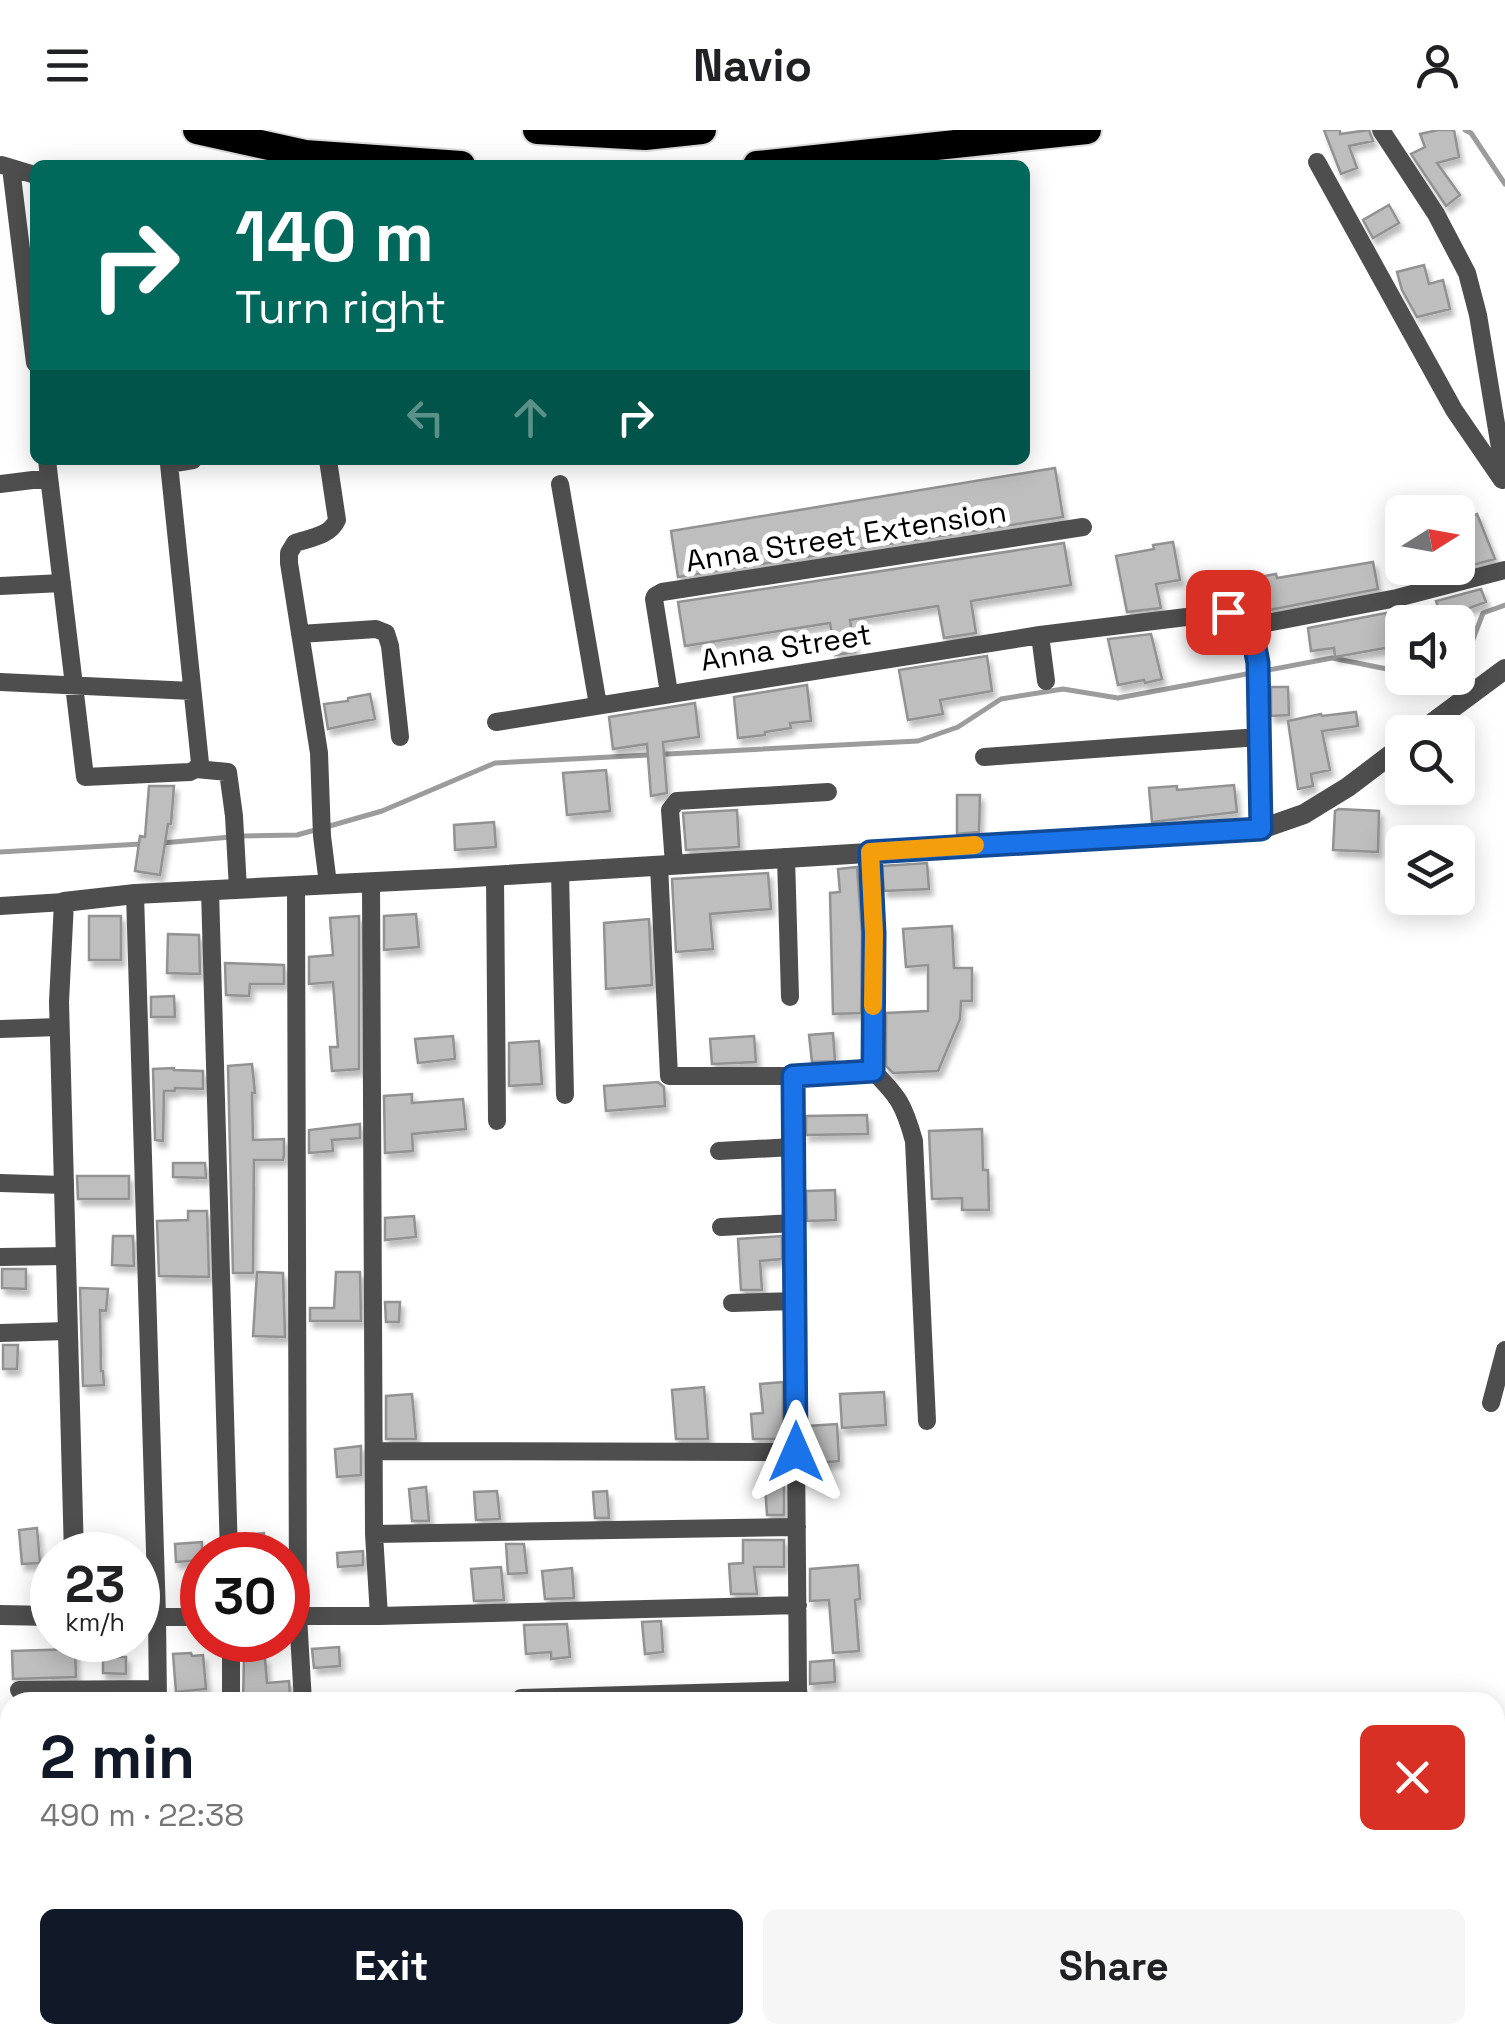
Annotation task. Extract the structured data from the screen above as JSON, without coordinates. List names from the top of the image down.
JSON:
{
  "streets": {
    "street": ["Anna Street Extension", "Anna Street"]
  },
  "crossings": [
    ["Anna Street Extension", "Anna Street"]
  ],
  "north": "right",
  "page": {
    "header": "Navio",
    "turn": ["140 m", "Turn right"],
    "speed": "23 km/h",
    "limit": "30",
    "heading": ["2 min", "490 m · 22:38"],
    "buttons": ["Exit", "Share"]
  }
}
